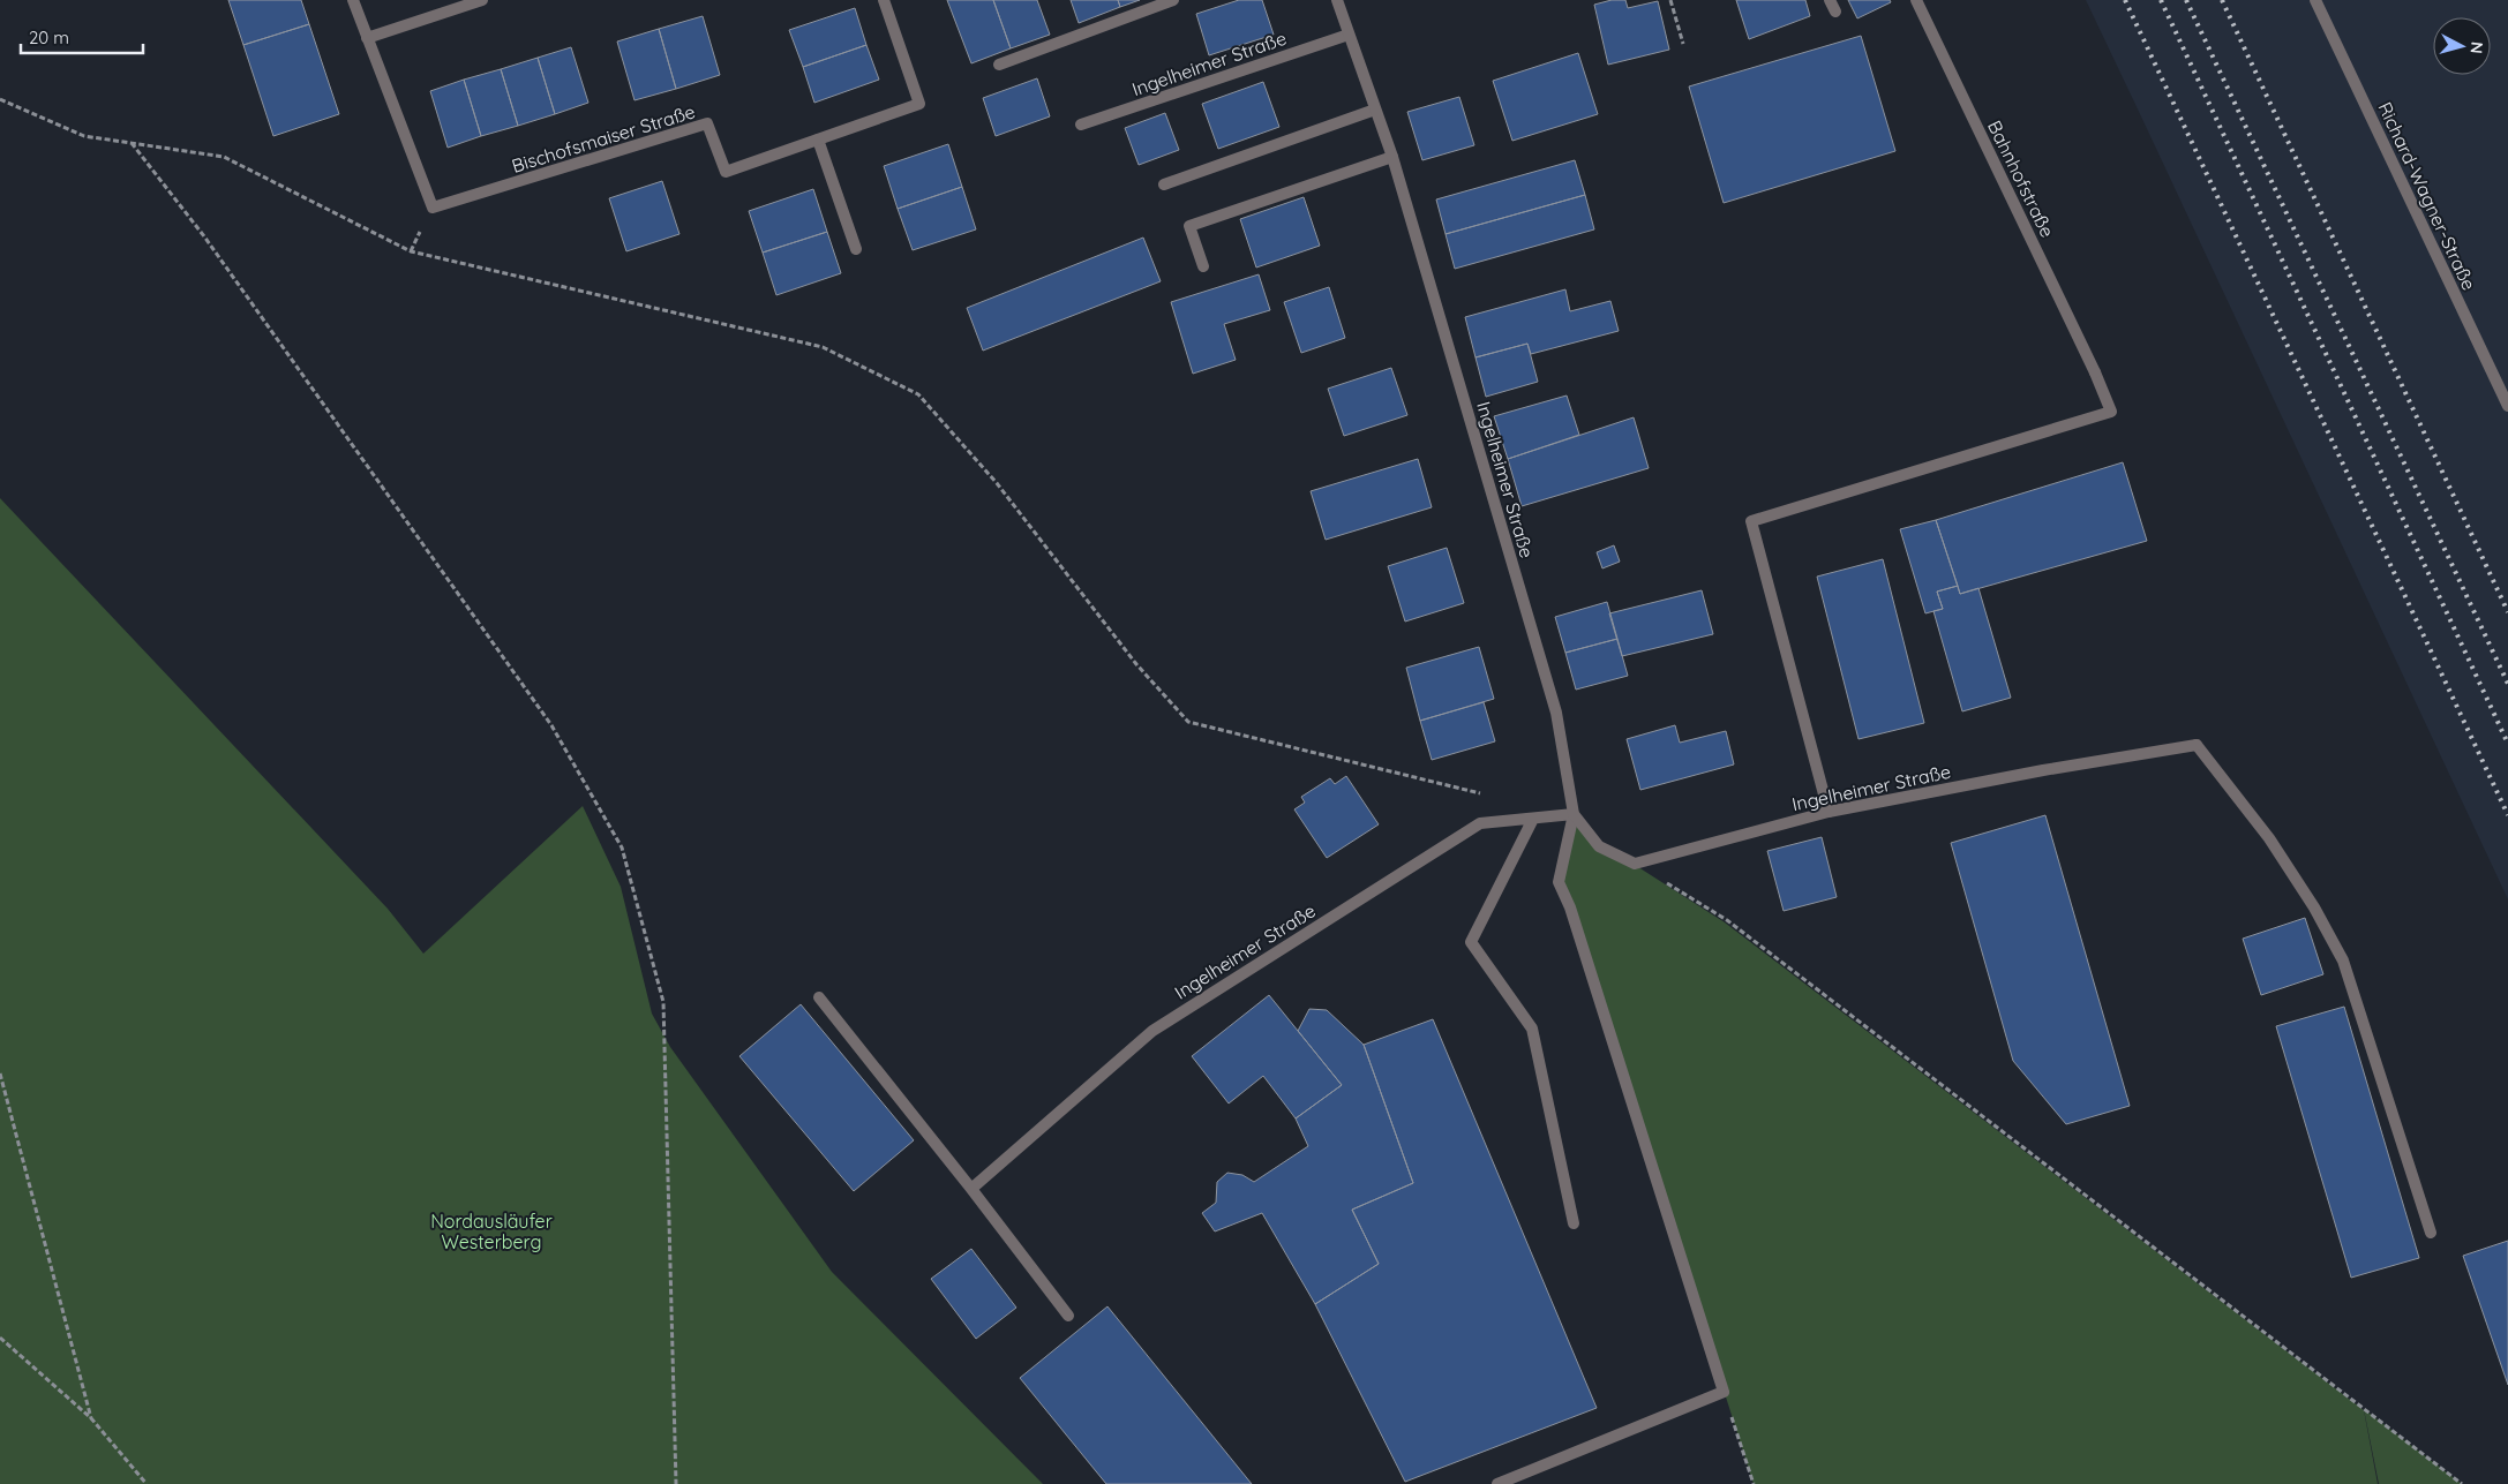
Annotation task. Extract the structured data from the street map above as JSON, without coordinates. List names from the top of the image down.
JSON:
{
  "streets": {
    "street": [
      "Ingelheimer Straße",
      "Bischofsmaiser Straße",
      "Bahnhofstraße",
      "Richard-Wagner-Straße"
    ]
  },
  "crossings": [
    ["Ingelheimer Straße", "Bahnhofstraße"]
  ],
  "parks": ["Nordausläufer Westerberg"],
  "scale_bar": "20 m",
  "north": "right"
}
